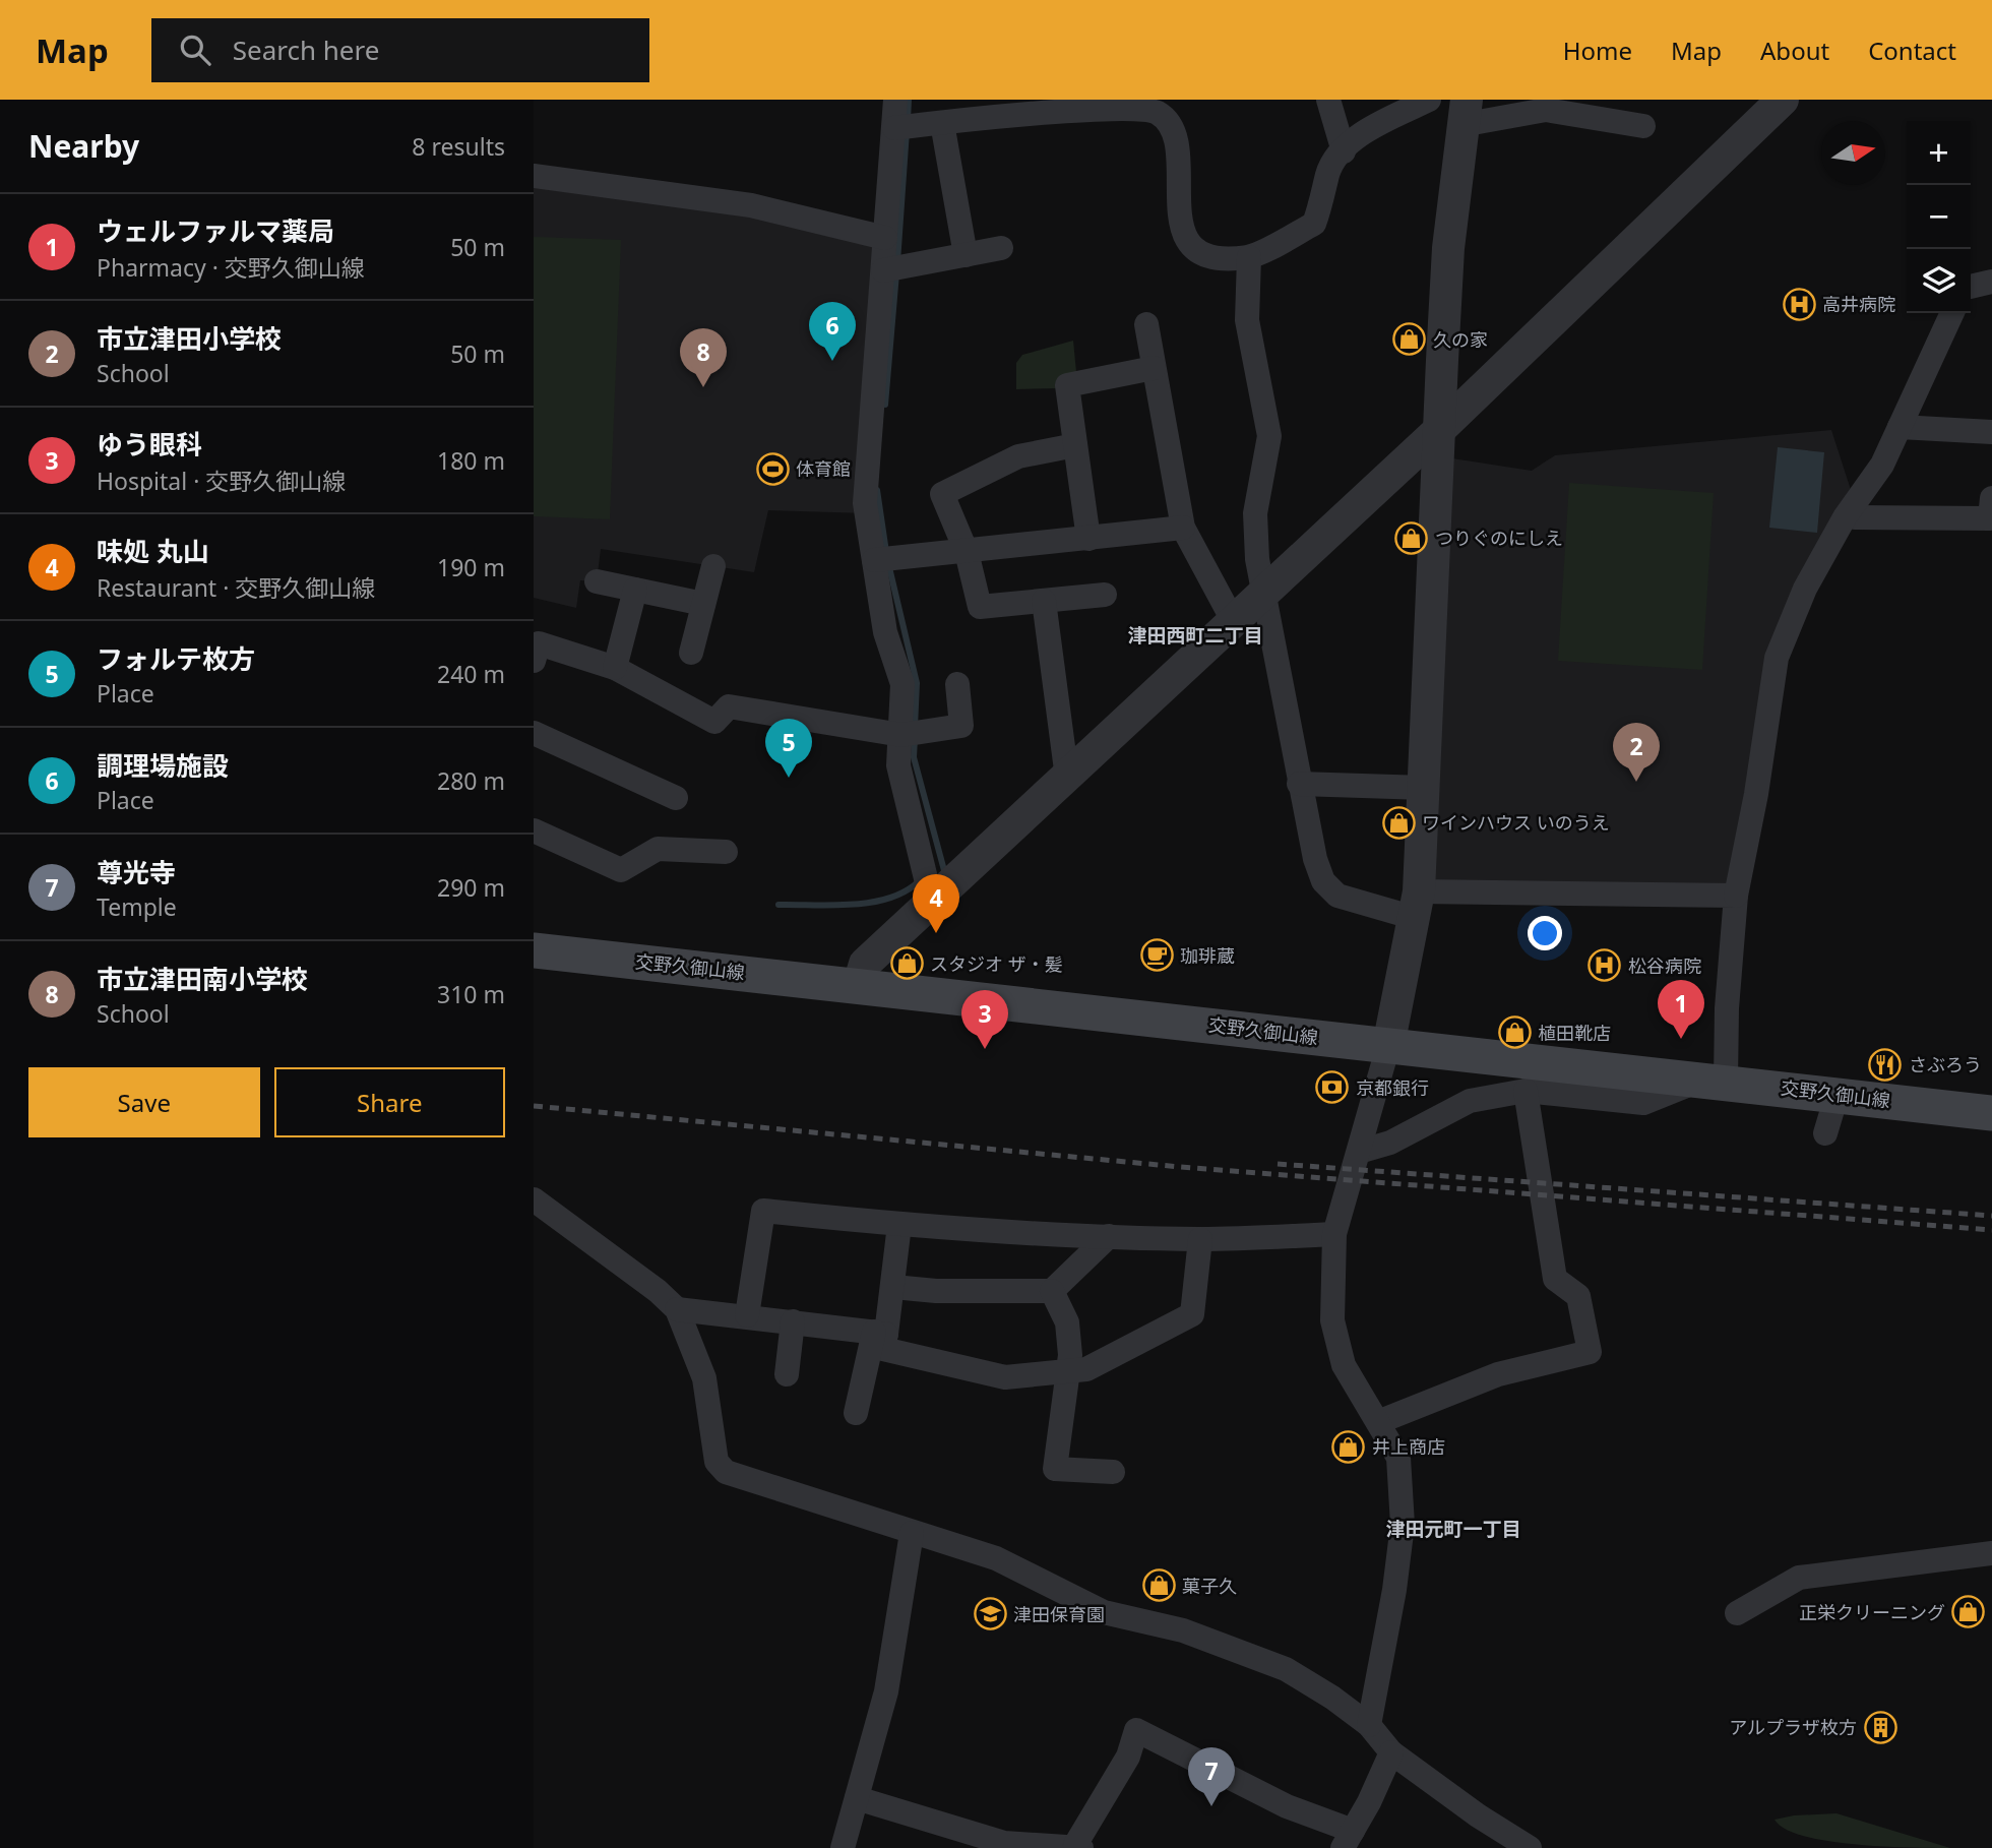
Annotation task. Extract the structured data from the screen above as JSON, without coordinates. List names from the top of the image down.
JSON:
{
  "streets": {
    "main road": ["交野久御山線"]
  },
  "districts": ["津田西町二丁目", "津田元町一丁目"],
  "places": {
    "hospital": ["高井病院", "松谷病院"],
    "shop": [
      "久の家",
      "つりぐのにしえ",
      "ワインハウス いのうえ",
      "スタジオ ザ・髪",
      "植田靴店",
      "井上商店",
      "菓子久",
      "正栄クリーニング"
    ],
    "sports": ["体育館"],
    "cafe": ["珈琲蔵"],
    "restaurant": ["さぶろう"],
    "bank": ["京都銀行"],
    "school or university": ["津田保育園"],
    "building": ["アルプラザ枚方"]
  },
  "north": "right",
  "page": {
    "header": "Map",
    "search": "Search here",
    "nav": [
      "Home",
      "Map",
      "About",
      "Contact"
    ],
    "heading": ["Nearby", "8 results"],
    "map_buttons": ["+", "−"],
    "list": [
      {
        "mark": "1",
        "name": "ウェルファルマ薬局",
        "note": "Pharmacy · 交野久御山線",
        "value": "50 m"
      },
      {
        "mark": "2",
        "name": "市立津田小学校",
        "note": "School",
        "value": "50 m"
      },
      {
        "mark": "3",
        "name": "ゆう眼科",
        "note": "Hospital · 交野久御山線",
        "value": "180 m"
      },
      {
        "mark": "4",
        "name": "味処 丸山",
        "note": "Restaurant · 交野久御山線",
        "value": "190 m"
      },
      {
        "mark": "5",
        "name": "フォルテ枚方",
        "note": "Place",
        "value": "240 m"
      },
      {
        "mark": "6",
        "name": "調理場施設",
        "note": "Place",
        "value": "280 m"
      },
      {
        "mark": "7",
        "name": "尊光寺",
        "note": "Temple",
        "value": "290 m"
      },
      {
        "mark": "8",
        "name": "市立津田南小学校",
        "note": "School",
        "value": "310 m"
      }
    ],
    "pins": [
      "6",
      "8",
      "5",
      "2",
      "4",
      "1",
      "3",
      "7"
    ],
    "buttons": ["Save", "Share"]
  }
}
